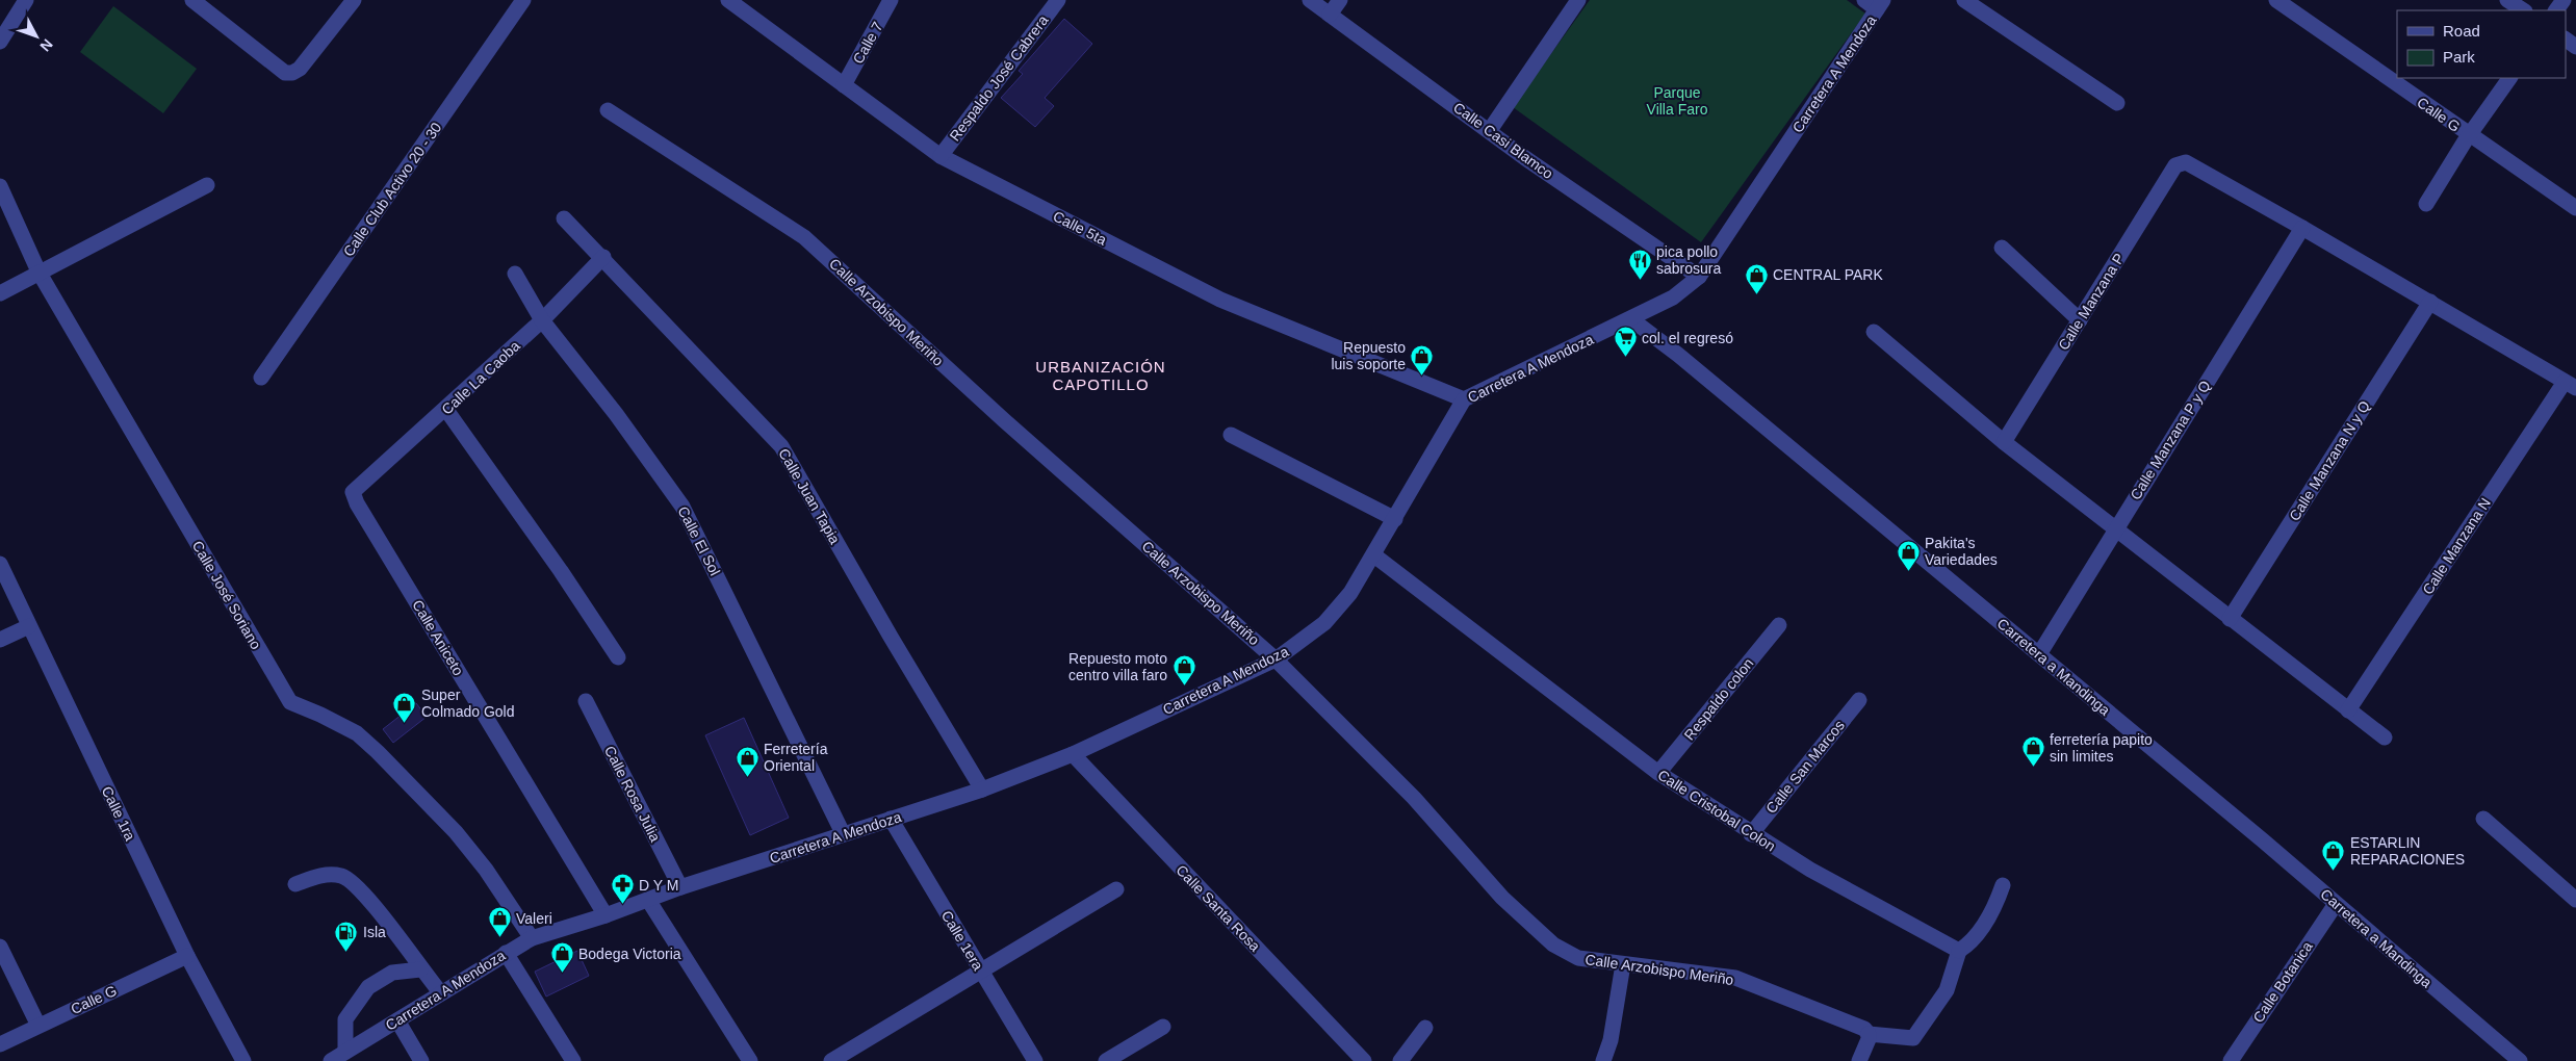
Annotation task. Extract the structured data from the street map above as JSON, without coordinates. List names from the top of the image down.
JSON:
{
  "streets": {
    "street": [
      "Calle 7",
      "Carretera A Mendoza",
      "Respaldo José Cabrera",
      "Calle G",
      "Calle Casi Blamco",
      "Calle Club Activo 20 - 30",
      "Calle 5ta",
      "Calle Manzana P",
      "Calle Arzobispo Meriño",
      "Calle La Caoba",
      "Calle Manzana P y Q",
      "Calle Manzana N y Q",
      "Calle Juan Tapia",
      "Calle El Sol",
      "Calle Manzana N",
      "Calle José Soriano",
      "Calle Aniceto",
      "Carretera a Mandinga",
      "Respaldo colon",
      "Calle San Marcos",
      "Calle Rosa Julia",
      "Calle Cristobal Colon",
      "Calle 1ra",
      "Calle Santa Rosa",
      "Calle 1era",
      "Calle Botanica"
    ]
  },
  "crossings": [
    ["Calle 7", "Calle 5ta"],
    ["Carretera A Mendoza", "Calle Casi Blamco"],
    ["Carretera A Mendoza", "Calle 5ta"],
    ["Carretera A Mendoza", "Calle Arzobispo Meriño"],
    ["Carretera A Mendoza", "Calle Juan Tapia"],
    ["Carretera A Mendoza", "Calle El Sol"],
    ["Carretera A Mendoza", "Calle José Soriano"],
    ["Carretera A Mendoza", "Calle Aniceto"],
    ["Carretera A Mendoza", "Carretera a Mandinga"],
    ["Carretera A Mendoza", "Calle Rosa Julia"],
    ["Carretera A Mendoza", "Calle Cristobal Colon"],
    ["Carretera A Mendoza", "Calle Santa Rosa"],
    ["Carretera A Mendoza", "Calle 1era"],
    ["Respaldo José Cabrera", "Calle 5ta"],
    ["Calle G", "Calle 1ra"],
    ["Calle Manzana P", "Calle Manzana P y Q"],
    ["Calle La Caoba", "Calle Juan Tapia"],
    ["Calle La Caoba", "Calle El Sol"],
    ["Calle La Caoba", "Calle Aniceto"],
    ["Calle Manzana P y Q", "Carretera a Mandinga"],
    ["Carretera a Mandinga", "Calle Botanica"],
    ["Respaldo colon", "Calle Cristobal Colon"],
    ["Calle San Marcos", "Calle Cristobal Colon"]
  ],
  "districts": ["URBANIZACIÓN CAPOTILLO"],
  "parks": ["Parque Villa Faro"],
  "places": {
    "restaurant": ["pica pollo sabrosura"],
    "shop": [
      "CENTRAL PARK",
      "Repuesto luis soporte",
      "Pakita's Variedades",
      "Repuesto moto centro villa faro",
      "Super Colmado Gold",
      "ferretería papito sin limites",
      "Ferretería Oriental",
      "ESTARLIN REPARACIONES",
      "Valeri",
      "Bodega Victoria"
    ],
    "supermarket": ["col. el regresó"],
    "pharmacy": ["D Y M"],
    "fuel station": ["Isla"]
  },
  "legend": ["Road", "Park"],
  "north": "bottom right"
}
